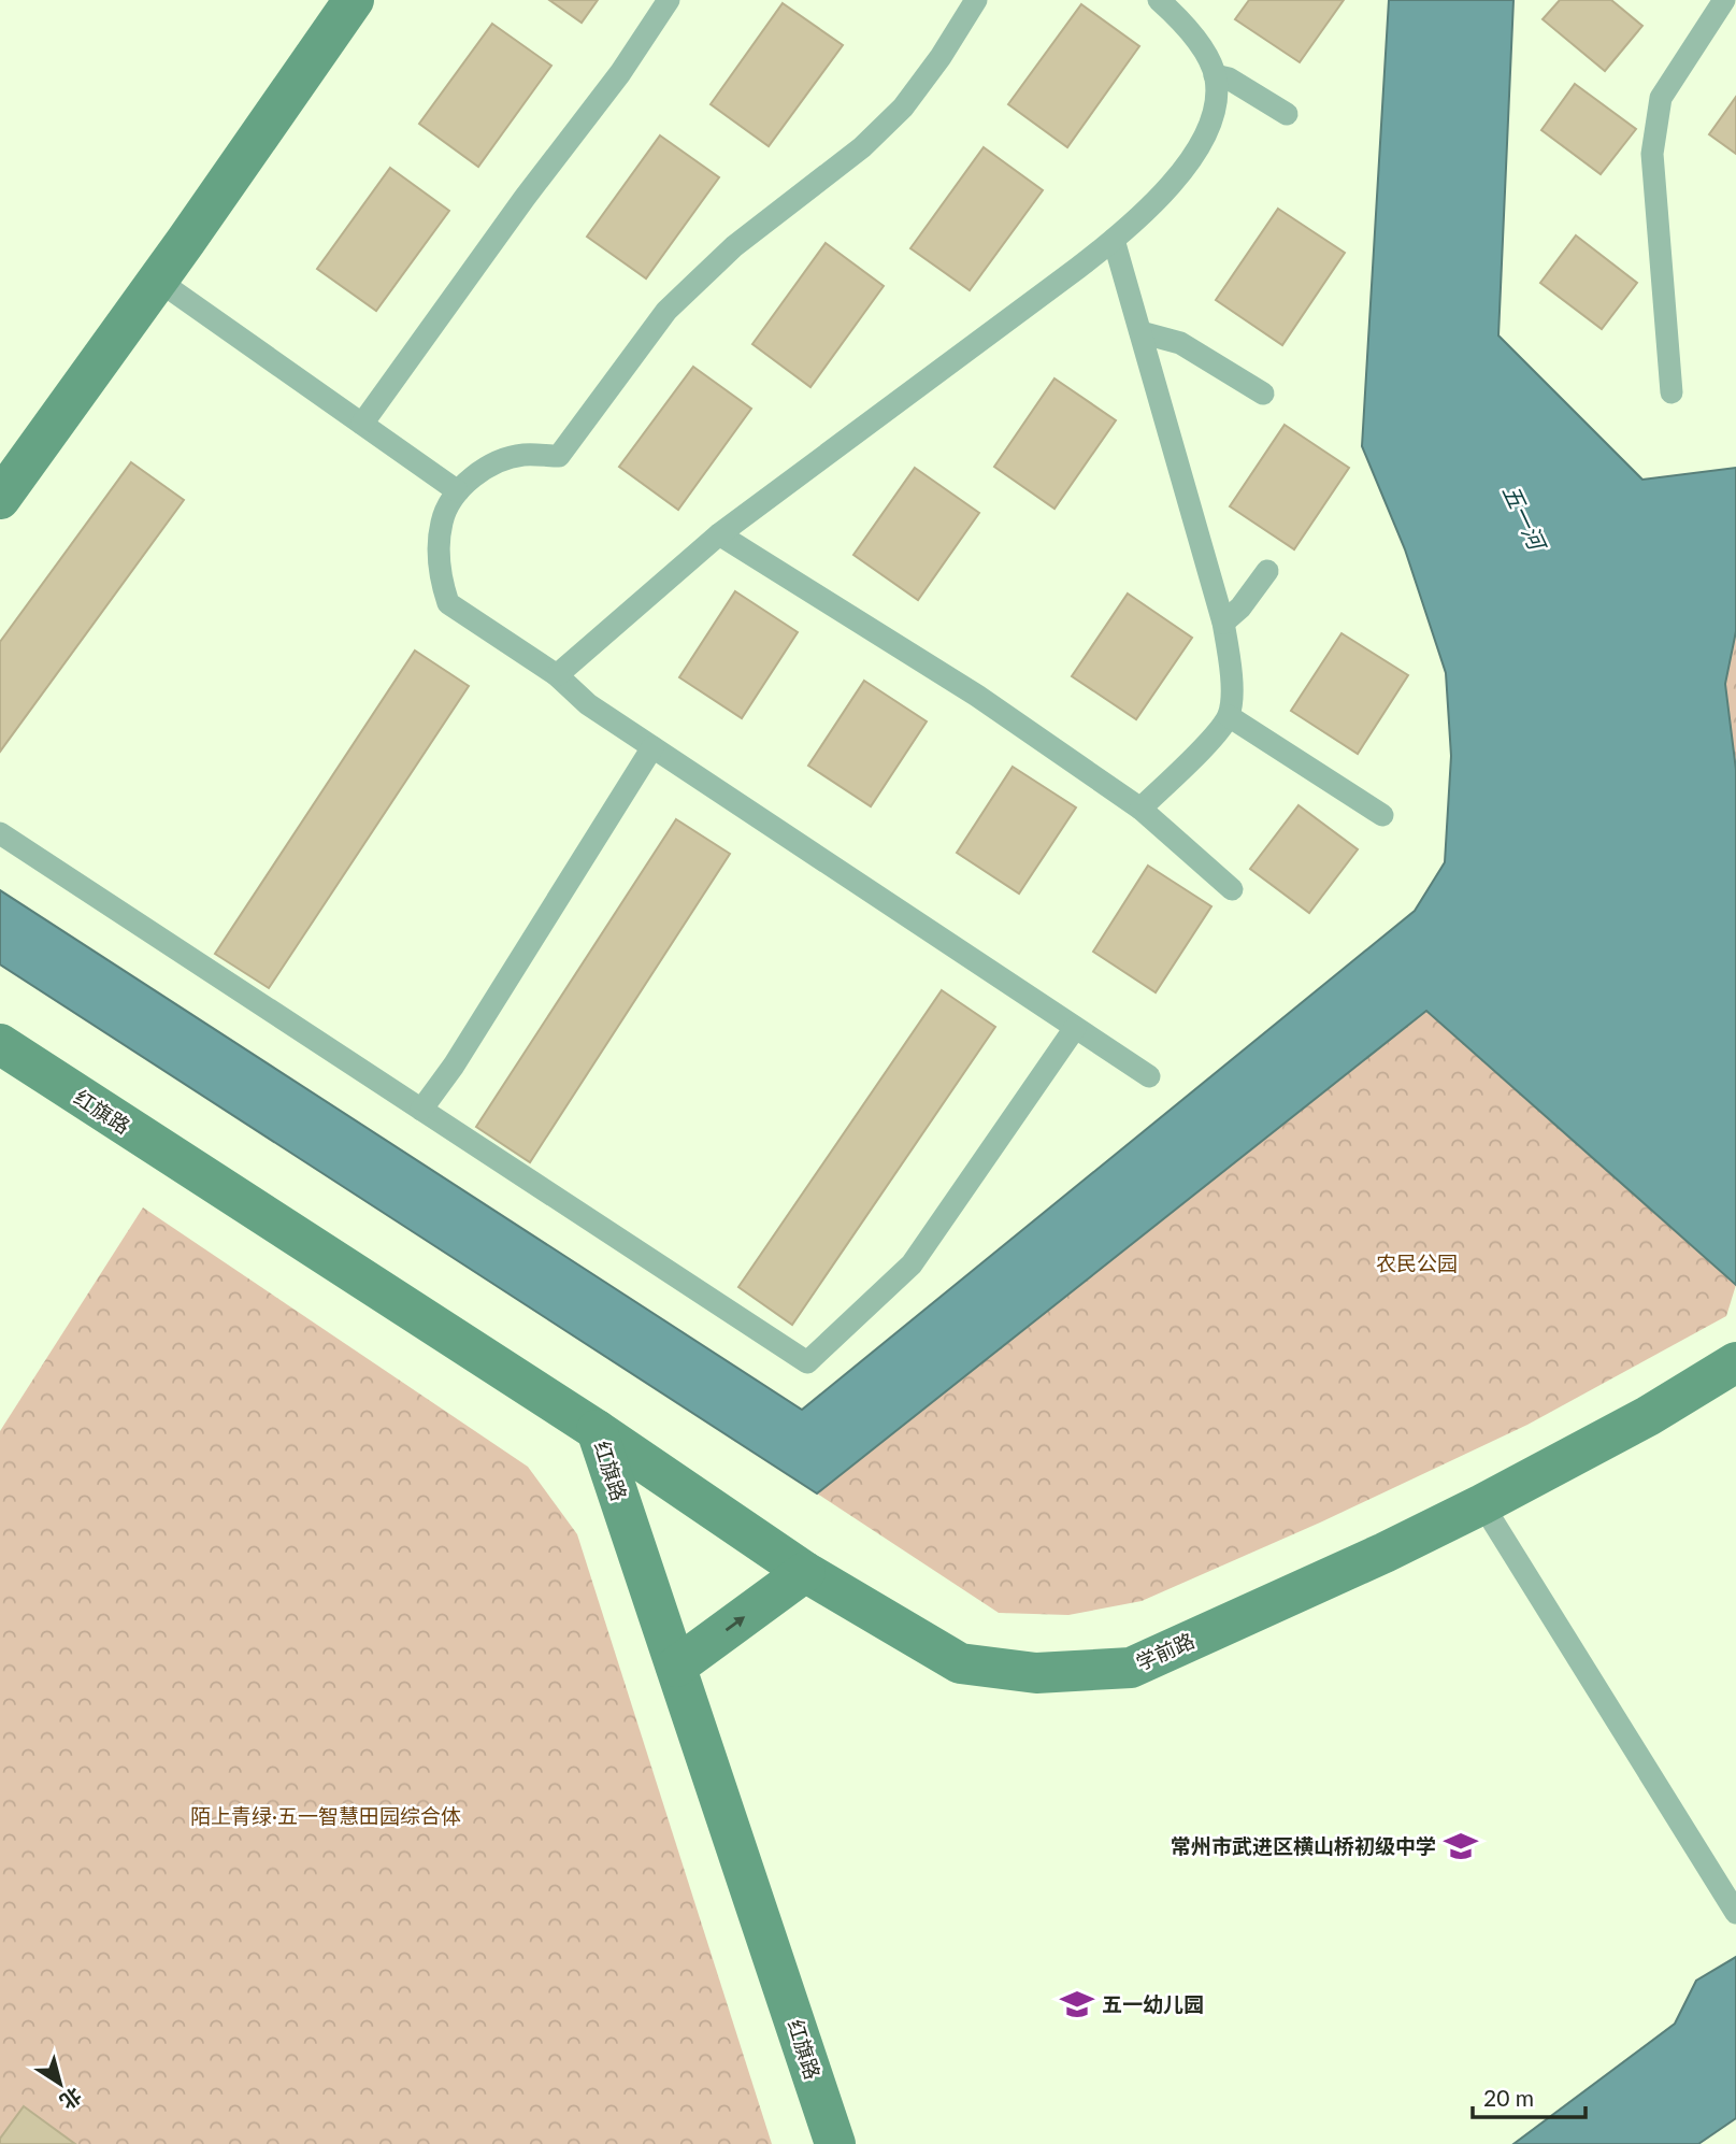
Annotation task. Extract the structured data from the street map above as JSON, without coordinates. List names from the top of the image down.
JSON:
{
  "streets": {
    "street": ["红旗路", "学前路"]
  },
  "crossings": [
    ["红旗路", "学前路"]
  ],
  "water": ["五一河"],
  "parks": ["农民公园", "陌上青绿·五一智慧田园综合体"],
  "places": {
    "school or university": ["常州市武进区横山桥初级中学", "五一幼儿园"]
  },
  "scale_bar": "20 m",
  "north": "bottom right"
}
